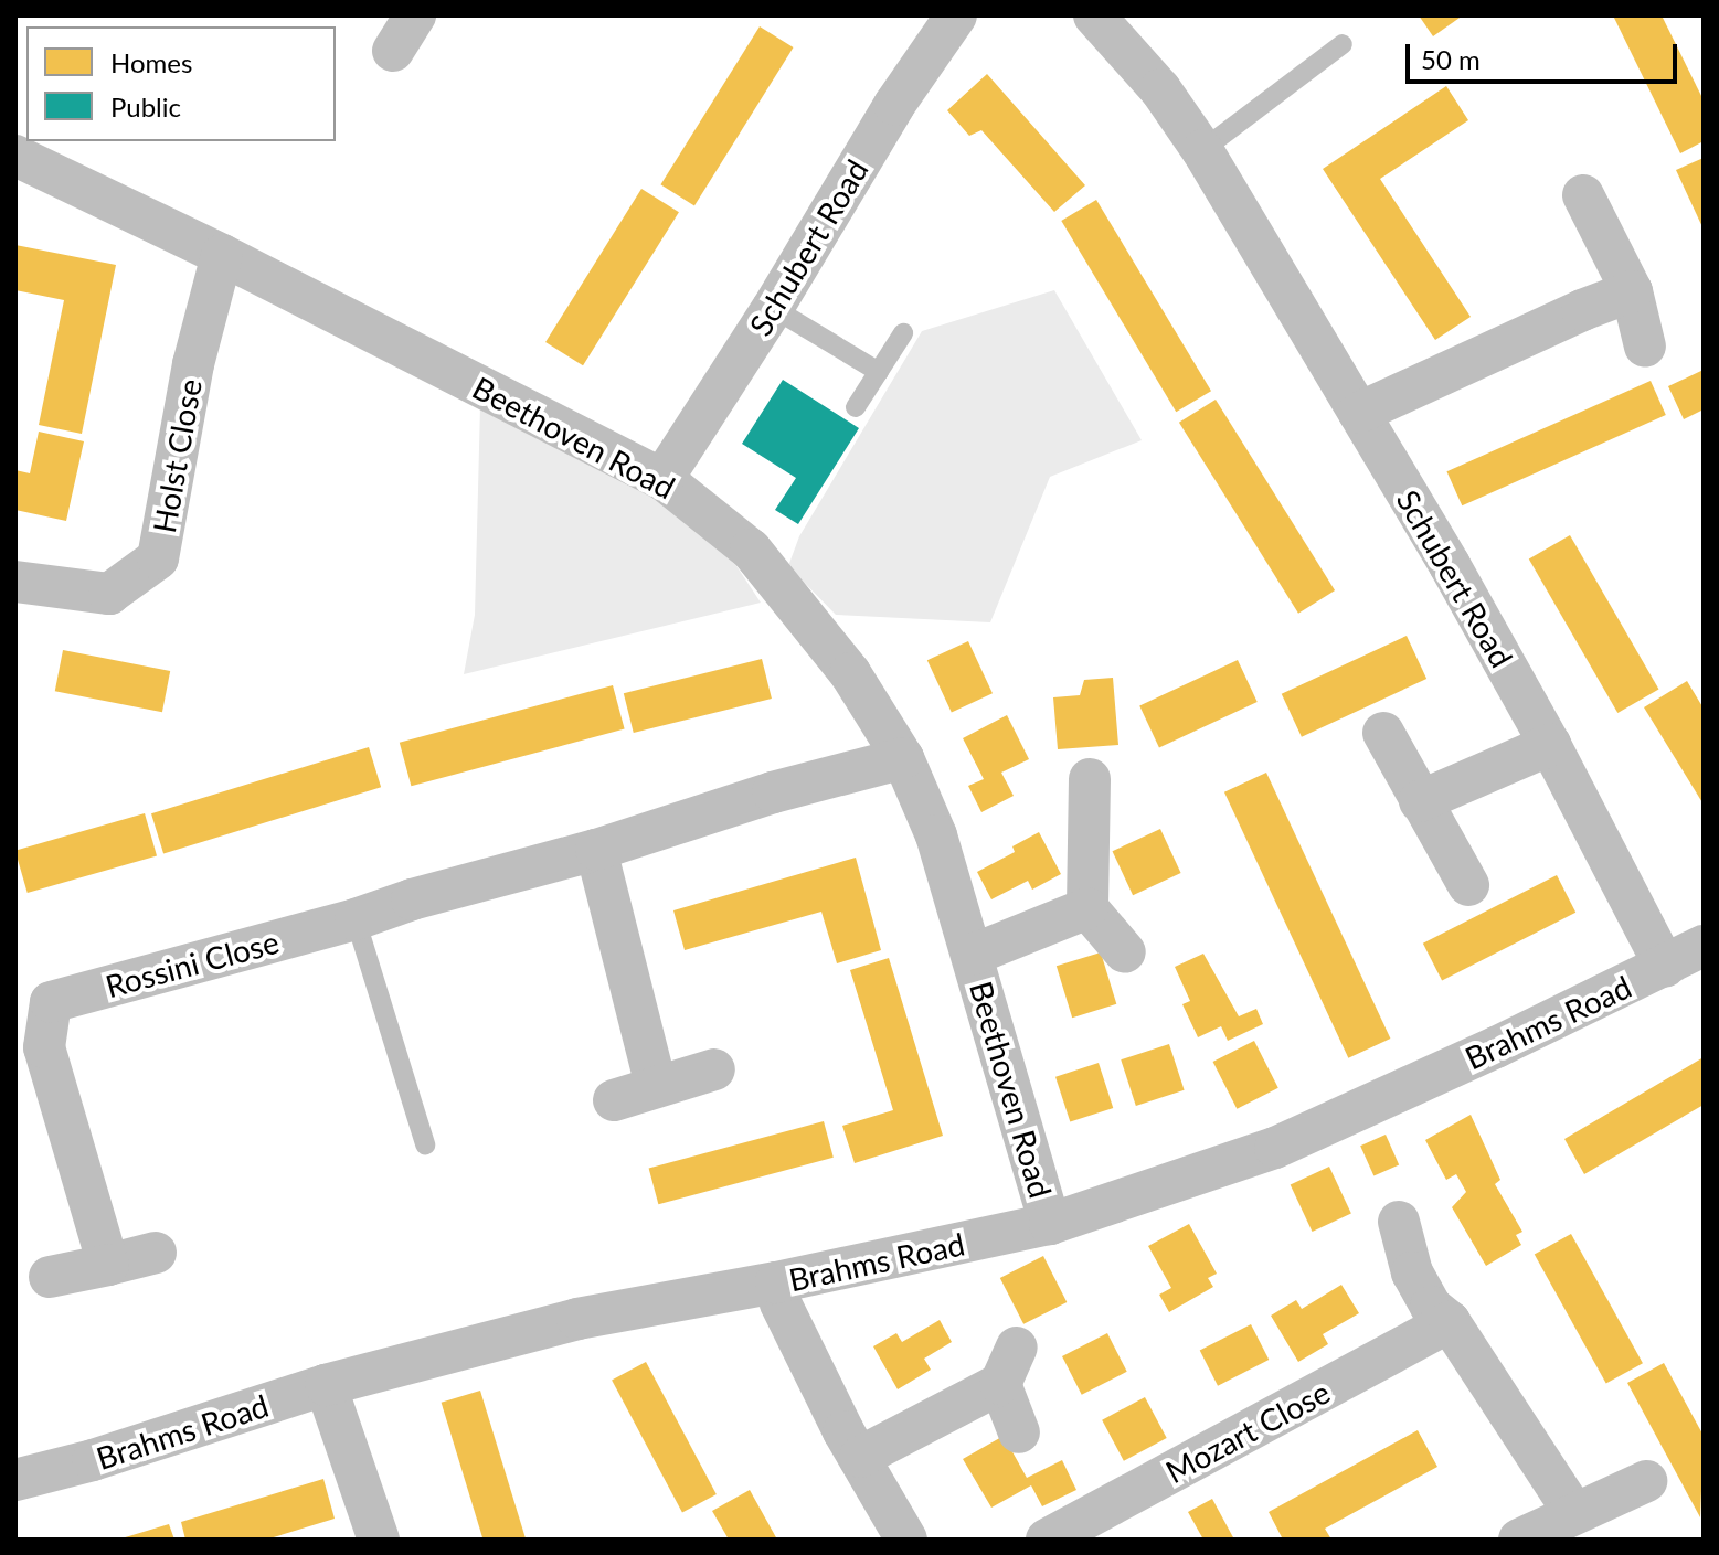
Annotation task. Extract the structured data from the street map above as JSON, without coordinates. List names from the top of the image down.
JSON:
{
  "streets": {
    "street": [
      "Schubert Road",
      "Beethoven Road",
      "Holst Close",
      "Rossini Close",
      "Brahms Road",
      "Mozart Close"
    ]
  },
  "crossings": [
    ["Schubert Road", "Beethoven Road"],
    ["Schubert Road", "Brahms Road"],
    ["Beethoven Road", "Holst Close"],
    ["Beethoven Road", "Rossini Close"],
    ["Beethoven Road", "Brahms Road"]
  ],
  "legend": ["Homes", "Public"],
  "scale_bar": "50 m"
}
